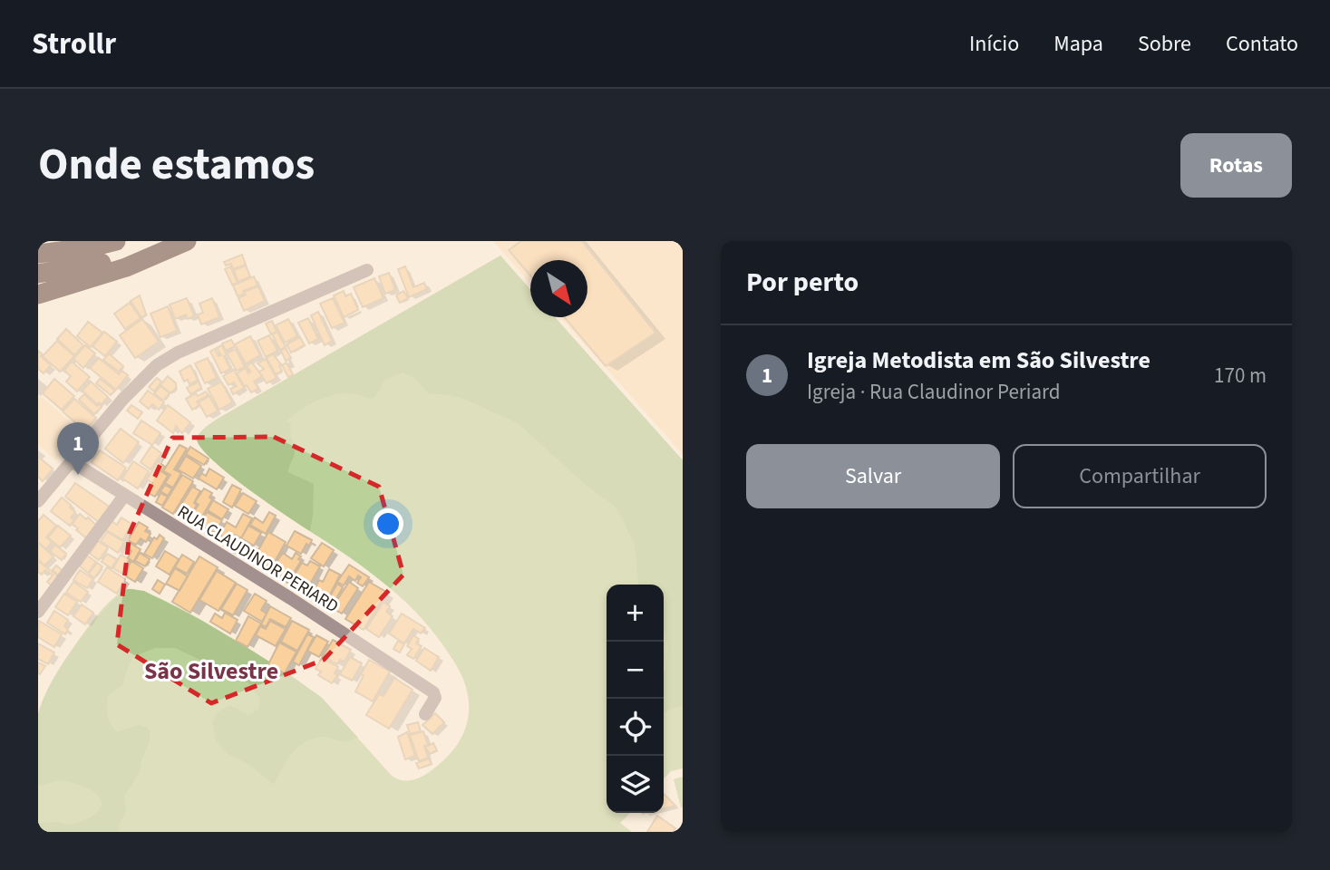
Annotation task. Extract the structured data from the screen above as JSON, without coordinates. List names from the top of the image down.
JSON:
{
  "streets": {
    "street": ["RUA CLAUDINOR PERIARD"]
  },
  "districts": ["São Silvestre"],
  "north": "bottom right",
  "page": {
    "header": "Strollr",
    "nav": [
      "Início",
      "Mapa",
      "Sobre",
      "Contato"
    ],
    "title": "Onde estamos",
    "buttons": [
      "Rotas",
      ["Salvar", "Compartilhar"]
    ],
    "heading": "Por perto",
    "list": [
      {
        "mark": "1",
        "name": "Igreja Metodista em São Silvestre",
        "note": "Igreja · Rua Claudinor Periard",
        "value": "170 m"
      }
    ],
    "pins": "1",
    "map_buttons": ["+", "−"]
  }
}
